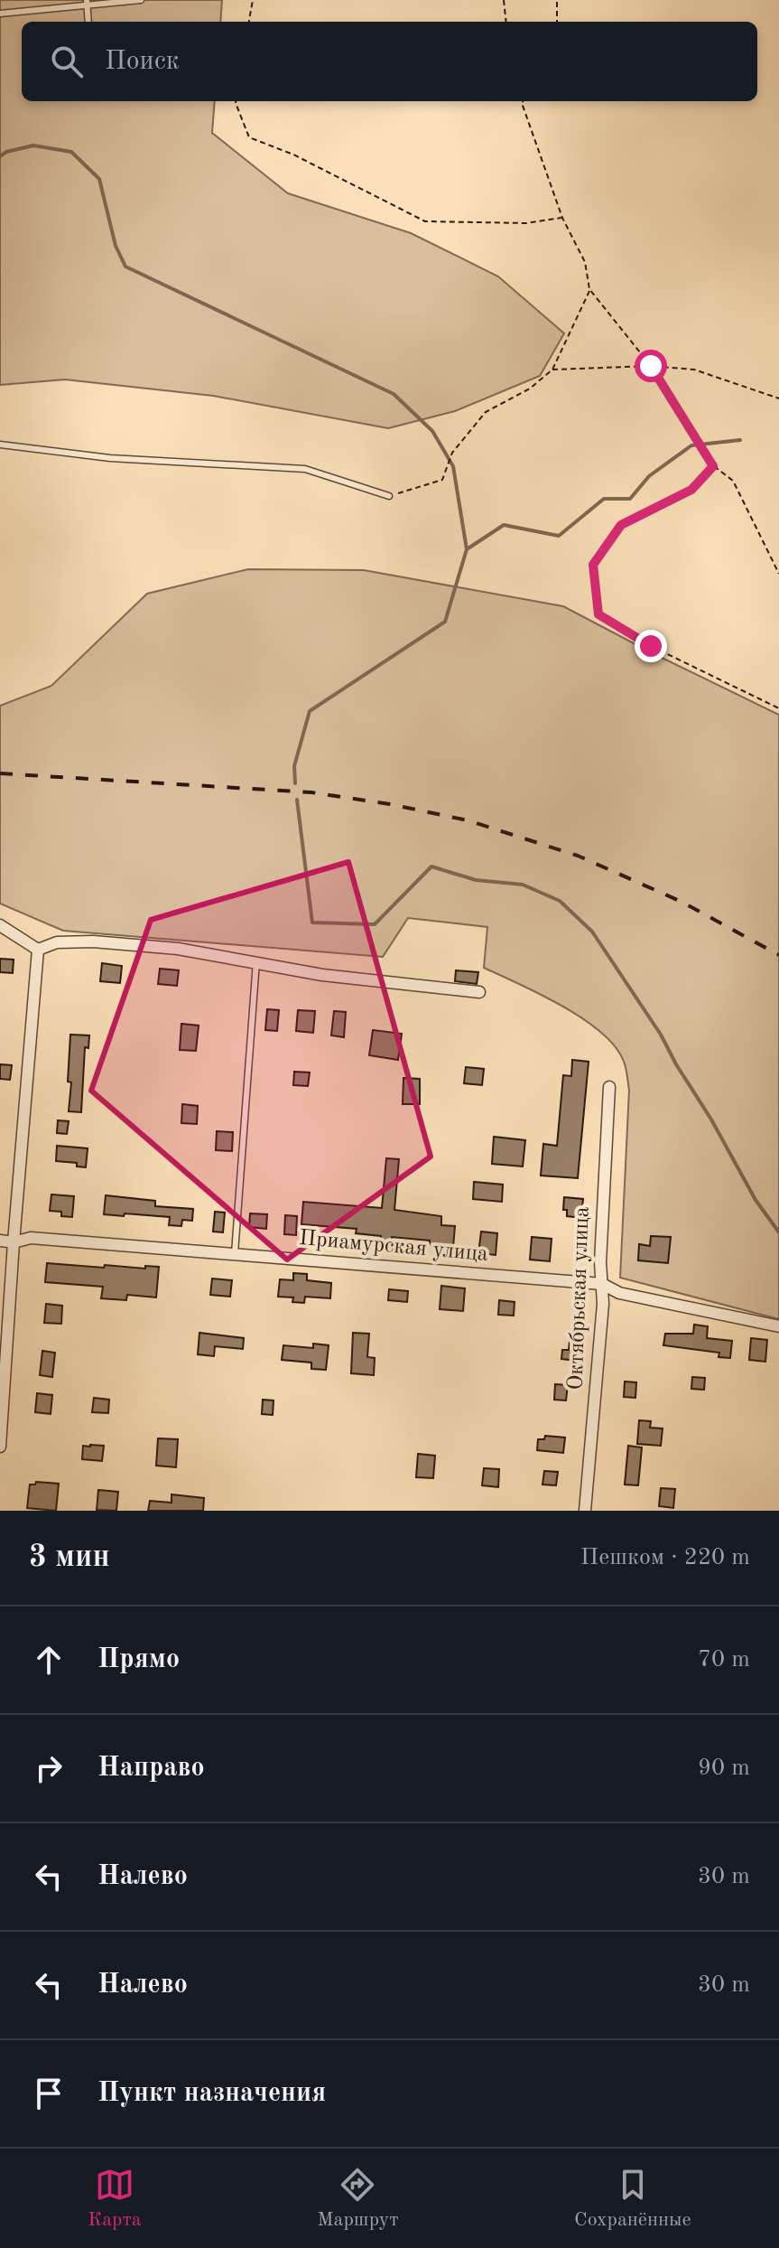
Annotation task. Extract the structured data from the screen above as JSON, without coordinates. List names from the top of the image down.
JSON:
{
  "streets": {
    "street": ["Приамурская улица", "Октябрьская улица"]
  },
  "crossings": [
    ["Приамурская улица", "Октябрьская улица"]
  ],
  "page": {
    "search": "Поиск",
    "heading": ["3 мин", "Пешком · 220 m"],
    "list": [
      ["Прямо", "70 m"],
      ["Направо", "90 m"],
      ["Налево", "30 m"],
      ["Налево", "30 m"],
      "Пункт назначения"
    ],
    "nav": ["Карта", "Маршрут", "Сохранённые"]
  }
}
